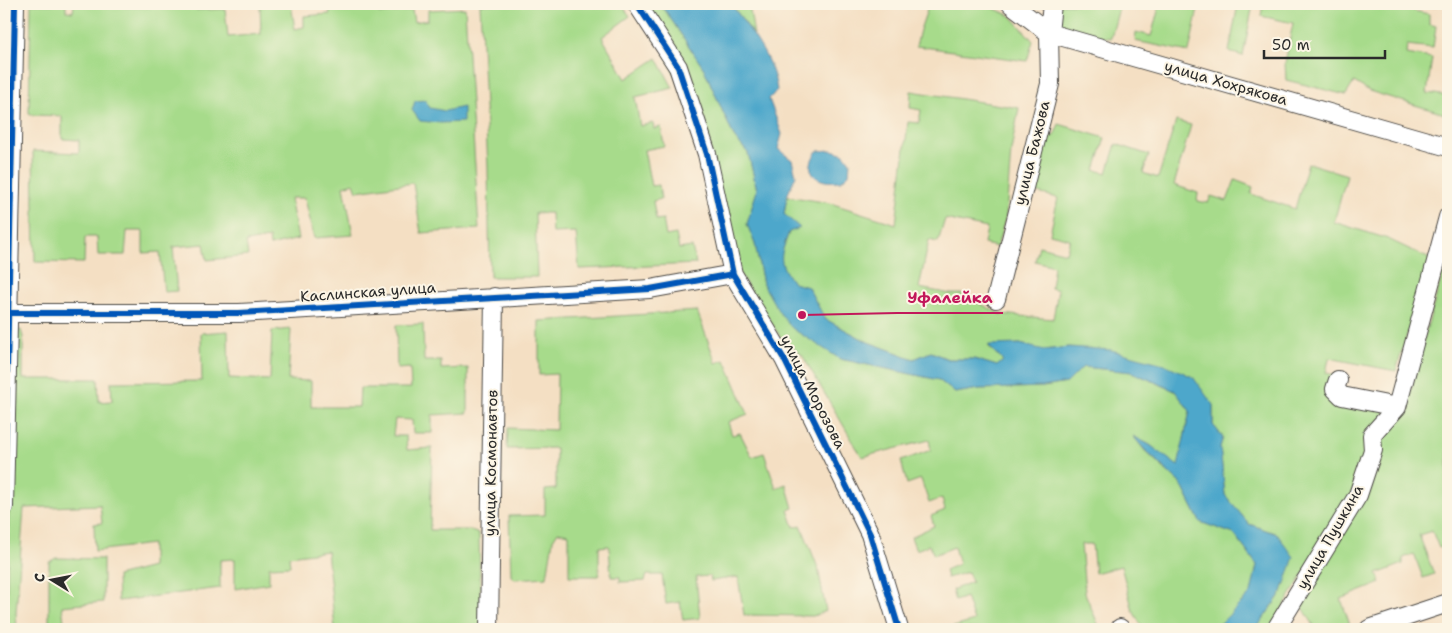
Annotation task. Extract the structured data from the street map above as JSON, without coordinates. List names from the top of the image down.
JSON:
{
  "streets": {
    "street": [
      "улица Хохрякова",
      "улица Бажова",
      "Каслинская улица",
      "улица Морозова",
      "улица Космонавтов",
      "улица Пушкина"
    ]
  },
  "crossings": [
    ["улица Хохрякова", "улица Бажова"],
    ["Каслинская улица", "улица Морозова"],
    ["Каслинская улица", "улица Космонавтов"]
  ],
  "places": ["Уфалейка"],
  "scale_bar": "50 m",
  "north": "left"
}
